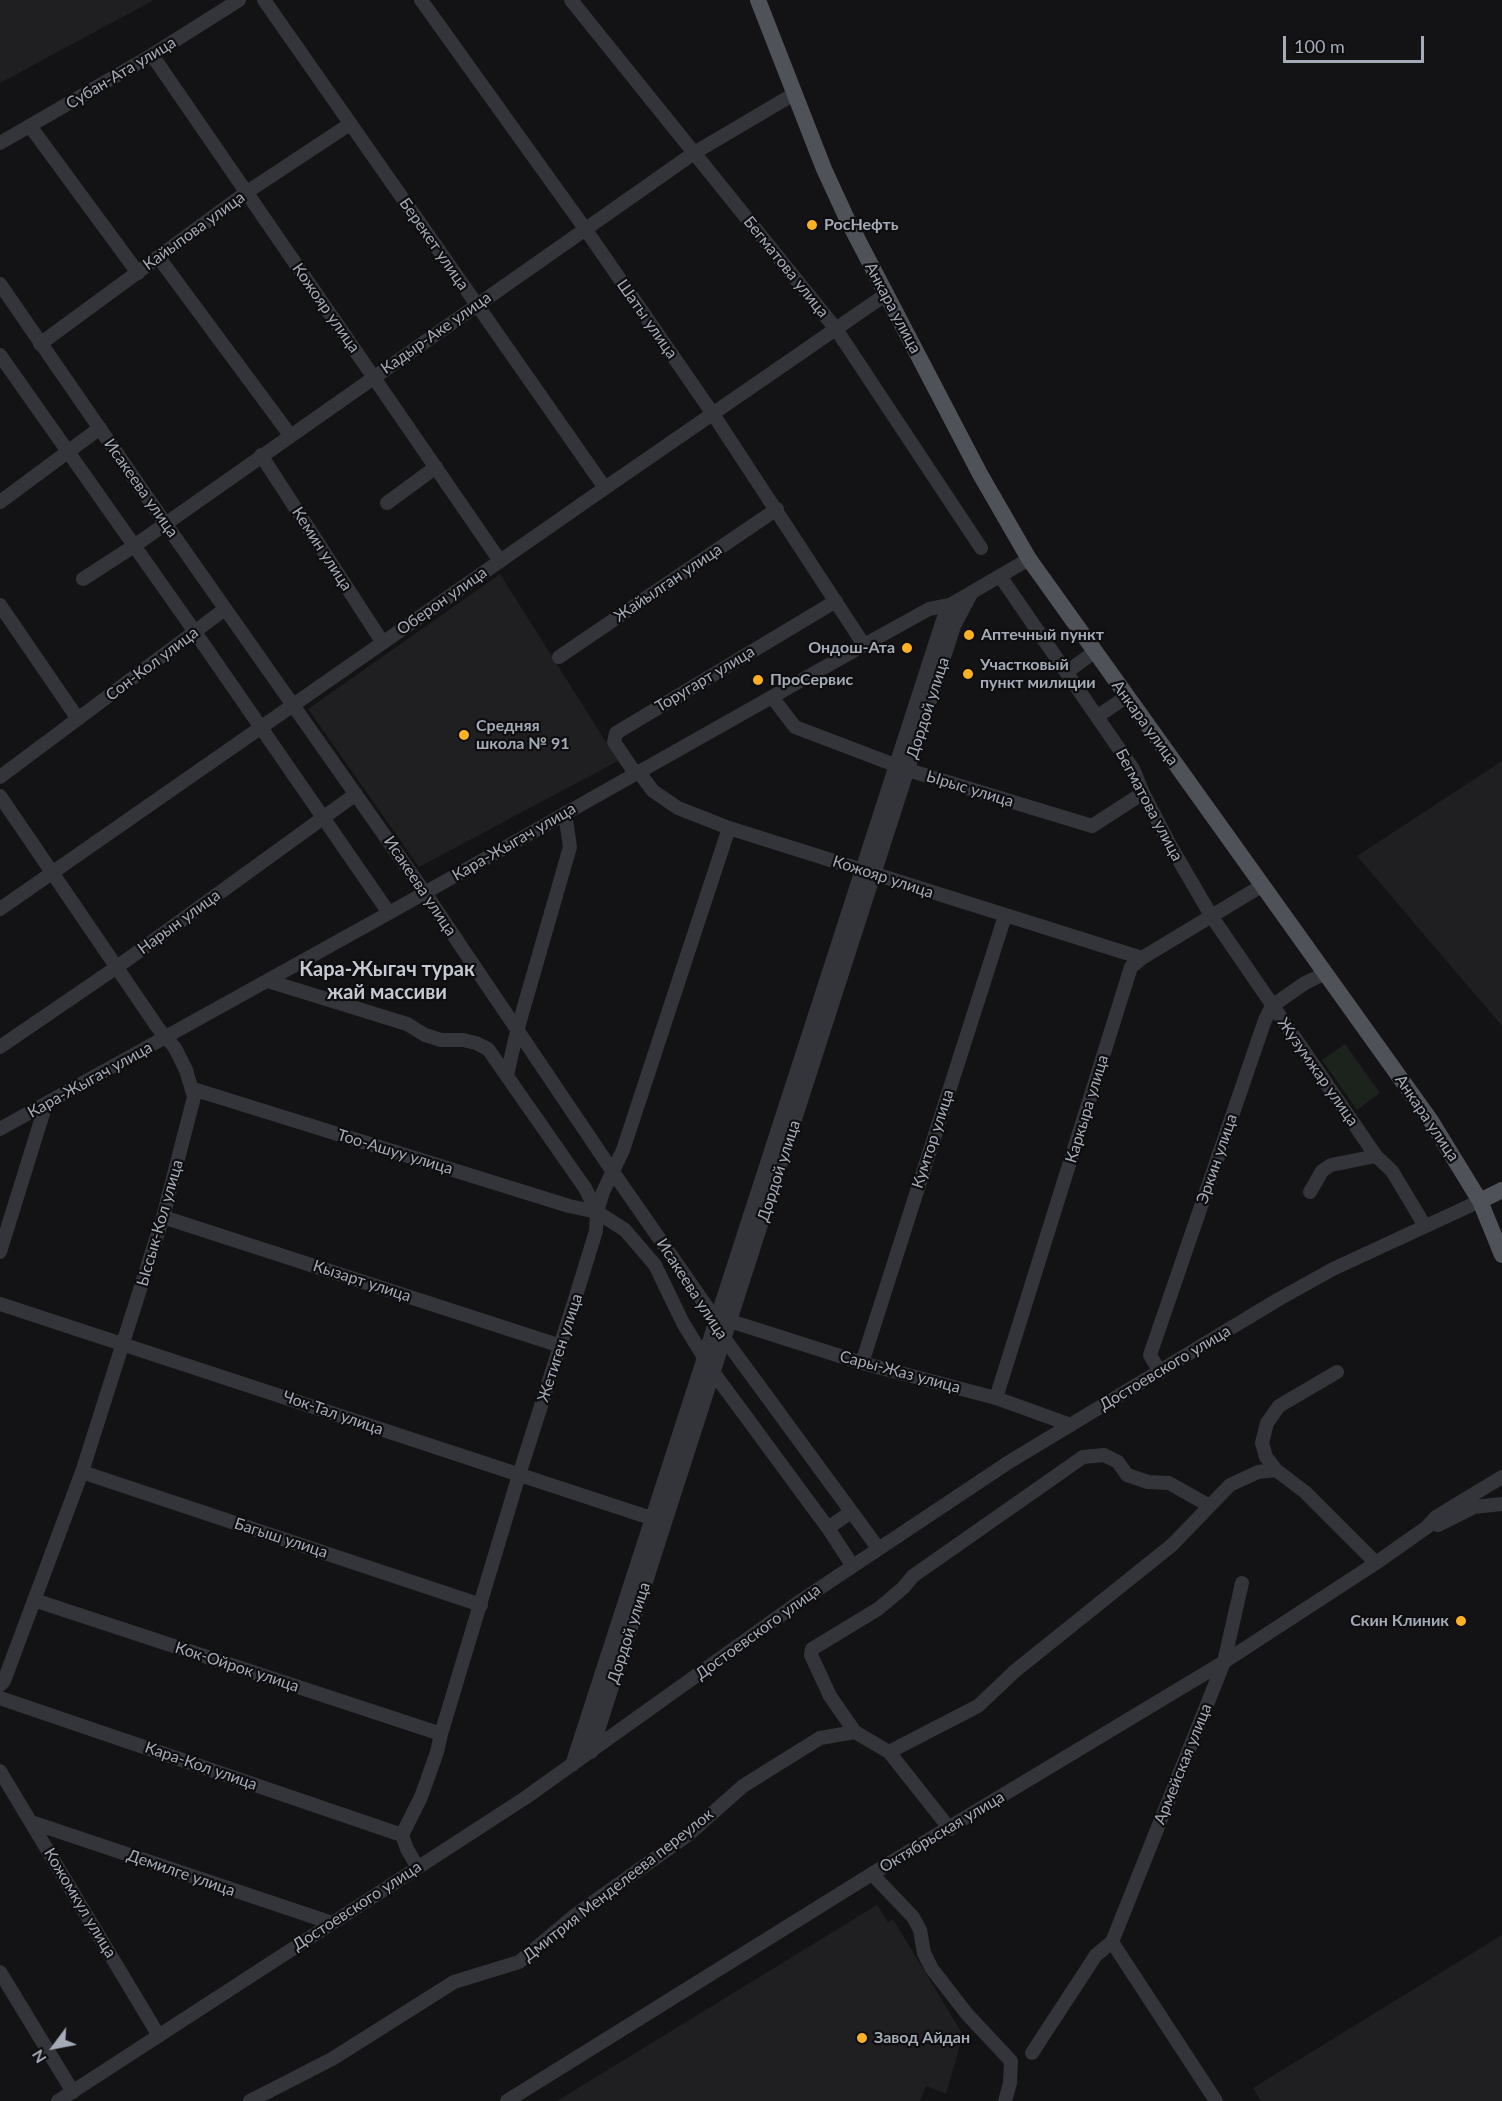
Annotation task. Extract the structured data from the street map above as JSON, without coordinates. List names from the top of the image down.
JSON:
{
  "streets": {
    "main road": ["Анкара улица"],
    "street": [
      "Субан-Ата улица",
      "Кайыпова улица",
      "Берекет улица",
      "Бегматова улица",
      "Кожояр улица",
      "Шаты улица",
      "Кадыр-Аке улица",
      "Исакеева улица",
      "Кемин улица",
      "Жайылган улица",
      "Оберон улица",
      "Сон-Кол улица",
      "Торугарт улица",
      "Дордой улица",
      "Ырыс улица",
      "Кара-Жыгач улица",
      "Нарын улица",
      "Жузумжар улица",
      "Каркыра улица",
      "Кумтор улица",
      "Тоо-Ашуу улица",
      "Эркин улица",
      "Ыссык-Кол улица",
      "Кызарт улица",
      "Жетиген улица",
      "Достоевского улица",
      "Сары-Жаз улица",
      "Чок-Тал улица",
      "Багыш улица",
      "Кок-Ойрок улица",
      "Армейская улица",
      "Кара-Кол улица",
      "Октябрьская улица",
      "Демилге улица",
      "Дмитрия Менделеева переулок",
      "Кожомкул улица"
    ]
  },
  "crossings": [
    ["Субан-Ата улица", "Кожояр улица"],
    ["Кайыпова улица", "Берекет улица"],
    ["Кайыпова улица", "Кожояр улица"],
    ["Кайыпова улица", "Исакеева улица"],
    ["Берекет улица", "Кадыр-Аке улица"],
    ["Берекет улица", "Оберон улица"],
    ["Бегматова улица", "Кадыр-Аке улица"],
    ["Бегматова улица", "Оберон улица"],
    ["Бегматова улица", "Ырыс улица"],
    ["Бегматова улица", "Кара-Жыгач улица"],
    ["Бегматова улица", "Жузумжар улица"],
    ["Бегматова улица", "Каркыра улица"],
    ["Кожояр улица", "Кадыр-Аке улица"],
    ["Кожояр улица", "Оберон улица"],
    ["Кожояр улица", "Торугарт улица"],
    ["Кожояр улица", "Дордой улица"],
    ["Кожояр улица", "Кара-Жыгач улица"],
    ["Кожояр улица", "Каркыра улица"],
    ["Кожояр улица", "Кумтор улица"],
    ["Кожояр улица", "Жетиген улица"],
    ["Анкара улица", "Кадыр-Аке улица"],
    ["Анкара улица", "Оберон улица"],
    ["Анкара улица", "Кара-Жыгач улица"],
    ["Анкара улица", "Каркыра улица"],
    ["Анкара улица", "Достоевского улица"],
    ["Шаты улица", "Кадыр-Аке улица"],
    ["Шаты улица", "Жайылган улица"],
    ["Шаты улица", "Оберон улица"],
    ["Шаты улица", "Торугарт улица"],
    ["Шаты улица", "Кара-Жыгач улица"],
    ["Кадыр-Аке улица", "Исакеева улица"],
    ["Кадыр-Аке улица", "Кемин улица"],
    ["Исакеева улица", "Оберон улица"],
    ["Исакеева улица", "Сон-Кол улица"],
    ["Исакеева улица", "Дордой улица"],
    ["Исакеева улица", "Кара-Жыгач улица"],
    ["Исакеева улица", "Нарын улица"],
    ["Исакеева улица", "Тоо-Ашуу улица"],
    ["Исакеева улица", "Жетиген улица"],
    ["Исакеева улица", "Достоевского улица"],
    ["Исакеева улица", "Сары-Жаз улица"],
    ["Кемин улица", "Оберон улица"],
    ["Торугарт улица", "Кара-Жыгач улица"],
    ["Дордой улица", "Ырыс улица"],
    ["Дордой улица", "Кара-Жыгач улица"],
    ["Дордой улица", "Достоевского улица"],
    ["Дордой улица", "Сары-Жаз улица"],
    ["Дордой улица", "Чок-Тал улица"],
    ["Ырыс улица", "Кара-Жыгач улица"],
    ["Жузумжар улица", "Каркыра улица"],
    ["Жузумжар улица", "Эркин улица"],
    ["Жузумжар улица", "Достоевского улица"],
    ["Каркыра улица", "Сары-Жаз улица"],
    ["Кумтор улица", "Сары-Жаз улица"],
    ["Тоо-Ашуу улица", "Ыссык-Кол улица"],
    ["Тоо-Ашуу улица", "Жетиген улица"],
    ["Эркин улица", "Достоевского улица"],
    ["Ыссык-Кол улица", "Кызарт улица"],
    ["Ыссык-Кол улица", "Чок-Тал улица"],
    ["Ыссык-Кол улица", "Багыш улица"],
    ["Ыссык-Кол улица", "Кок-Ойрок улица"],
    ["Кызарт улица", "Жетиген улица"],
    ["Жетиген улица", "Чок-Тал улица"],
    ["Жетиген улица", "Багыш улица"],
    ["Жетиген улица", "Кок-Ойрок улица"],
    ["Жетиген улица", "Кара-Кол улица"],
    ["Достоевского улица", "Сары-Жаз улица"],
    ["Достоевского улица", "Демилге улица"],
    ["Достоевского улица", "Кожомкул улица"],
    ["Армейская улица", "Октябрьская улица"],
    ["Демилге улица", "Кожомкул улица"]
  ],
  "districts": ["Кара-Жыгач турак жай массиви"],
  "places": [
    "РосНефть",
    "Аптечный пункт",
    "Ондош-Ата",
    "Участковый пункт милиции",
    "ПроСервис",
    "Средняя школа № 91",
    "Скин Клиник",
    "Завод Айдан"
  ],
  "scale_bar": "100 m",
  "north": "bottom left"
}
